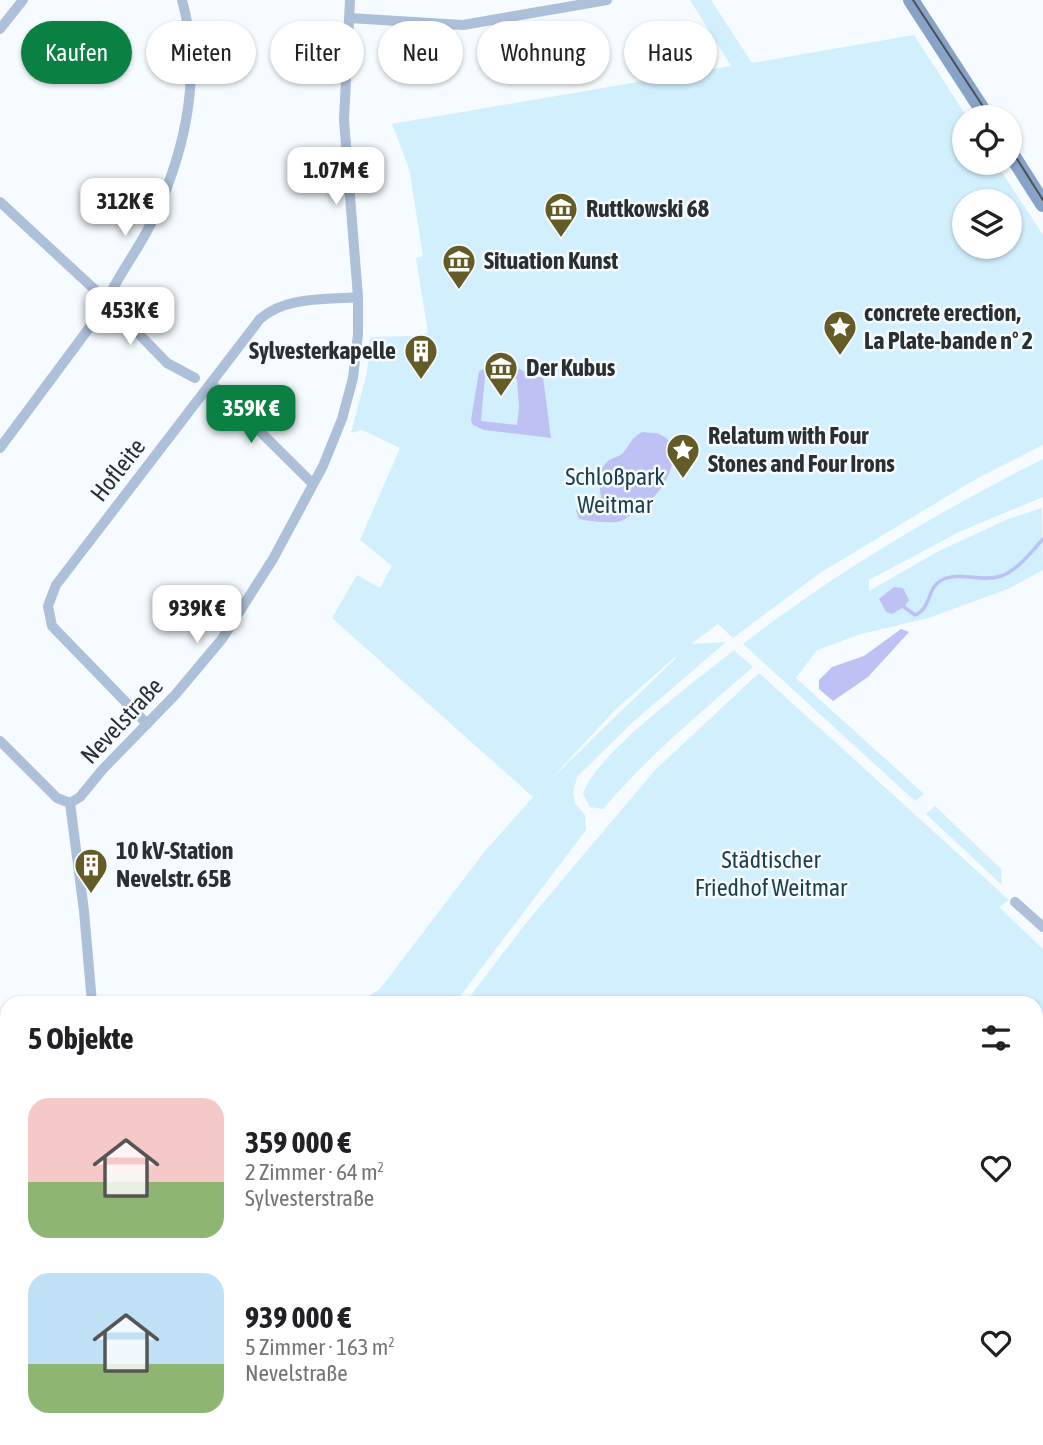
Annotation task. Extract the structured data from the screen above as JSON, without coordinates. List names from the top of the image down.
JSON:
{
  "streets": {
    "street": ["Hofleite", "Nevelstraße"]
  },
  "crossings": [
    ["Hofleite", "Nevelstraße"]
  ],
  "parks": ["Schloßpark Weitmar", "Städtischer Friedhof Weitmar"],
  "places": {
    "museum": ["Ruttkowski 68", "Situation Kunst", "Der Kubus"],
    "place": ["concrete erection, La Plate-bande n° 2", "Relatum with Four Stones and Four Irons"],
    "building": ["Sylvesterkapelle", "10 kV-Station Nevelstr. 65B"]
  },
  "page": {
    "chip": [
      "Kaufen",
      "Mieten",
      "Filter",
      "Neu",
      "Wohnung",
      "Haus"
    ],
    "price": [
      "1.07M €",
      "312K €",
      "453K €",
      "359K €",
      "939K €"
    ],
    "heading": "5 Objekte",
    "list": [
      {
        "name": "359 000 €",
        "note": "2 Zimmer · 64 m² · Sylvesterstraße"
      },
      {
        "name": "939 000 €",
        "note": "5 Zimmer · 163 m² · Nevelstraße"
      }
    ]
  }
}
